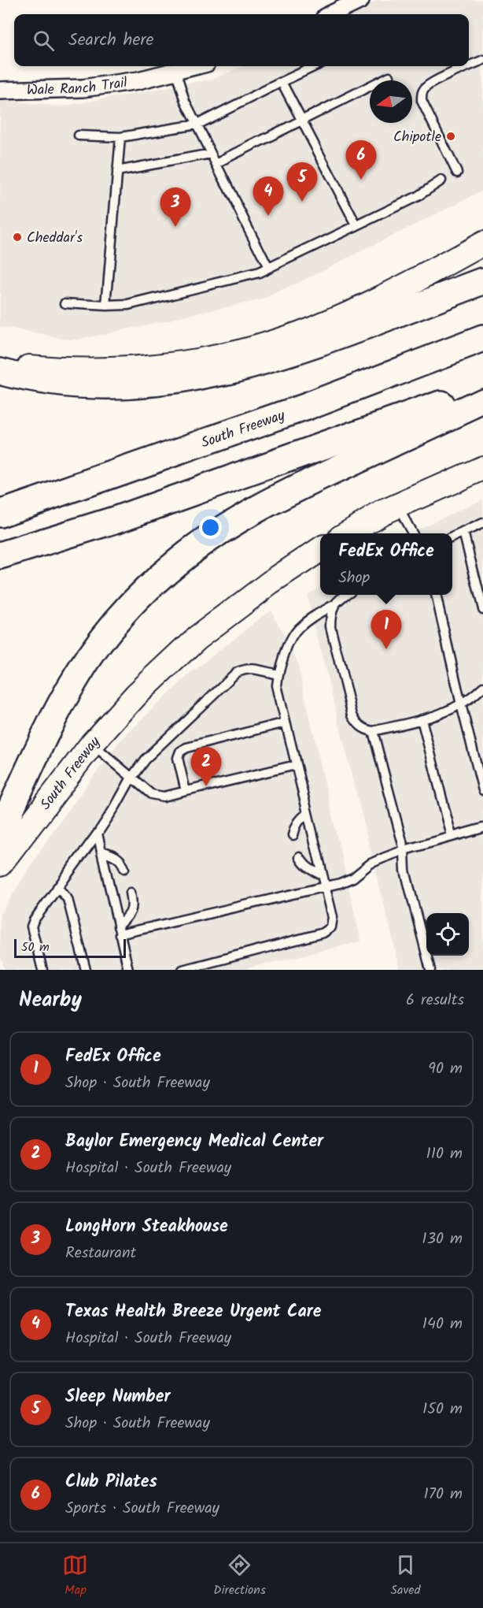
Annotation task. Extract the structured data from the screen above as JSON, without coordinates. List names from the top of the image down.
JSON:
{
  "streets": {
    "highway": ["South Freeway"],
    "street": ["Wale Ranch Trail"]
  },
  "places": ["Chipotle", "Cheddar's"],
  "scale_bar": "50 m",
  "north": "left",
  "page": {
    "search": "Search here",
    "pins": [
      "6",
      "5",
      "4",
      "3",
      "1",
      "2"
    ],
    "popup": ["FedEx Office", "Shop"],
    "scale": "50 m",
    "heading": ["Nearby", "6 results"],
    "list": [
      {
        "mark": "1",
        "name": "FedEx Office",
        "note": "Shop · South Freeway",
        "value": "90 m"
      },
      {
        "mark": "2",
        "name": "Baylor Emergency Medical Center",
        "note": "Hospital · South Freeway",
        "value": "110 m"
      },
      {
        "mark": "3",
        "name": "LongHorn Steakhouse",
        "note": "Restaurant",
        "value": "130 m"
      },
      {
        "mark": "4",
        "name": "Texas Health Breeze Urgent Care",
        "note": "Hospital · South Freeway",
        "value": "140 m"
      },
      {
        "mark": "5",
        "name": "Sleep Number",
        "note": "Shop · South Freeway",
        "value": "150 m"
      },
      {
        "mark": "6",
        "name": "Club Pilates",
        "note": "Sports · South Freeway",
        "value": "170 m"
      }
    ],
    "nav": ["Map", "Directions", "Saved"]
  }
}
